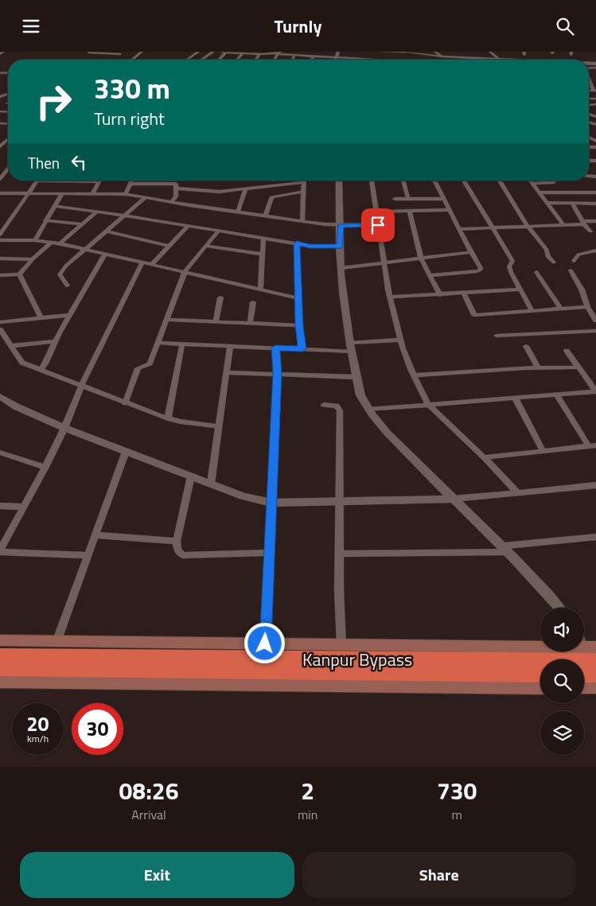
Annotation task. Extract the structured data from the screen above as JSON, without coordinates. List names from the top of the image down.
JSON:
{
  "streets": {
    "highway": ["Kanpur Bypass"]
  },
  "page": {
    "header": "Turnly",
    "turn": ["330 m", "Turn right"],
    "then": "Then",
    "speed": "20 km/h",
    "limit": "30",
    "eta": [
      "08:26",
      "Arrival",
      "2",
      "min",
      "730",
      "m"
    ],
    "buttons": ["Exit", "Share"]
  }
}
